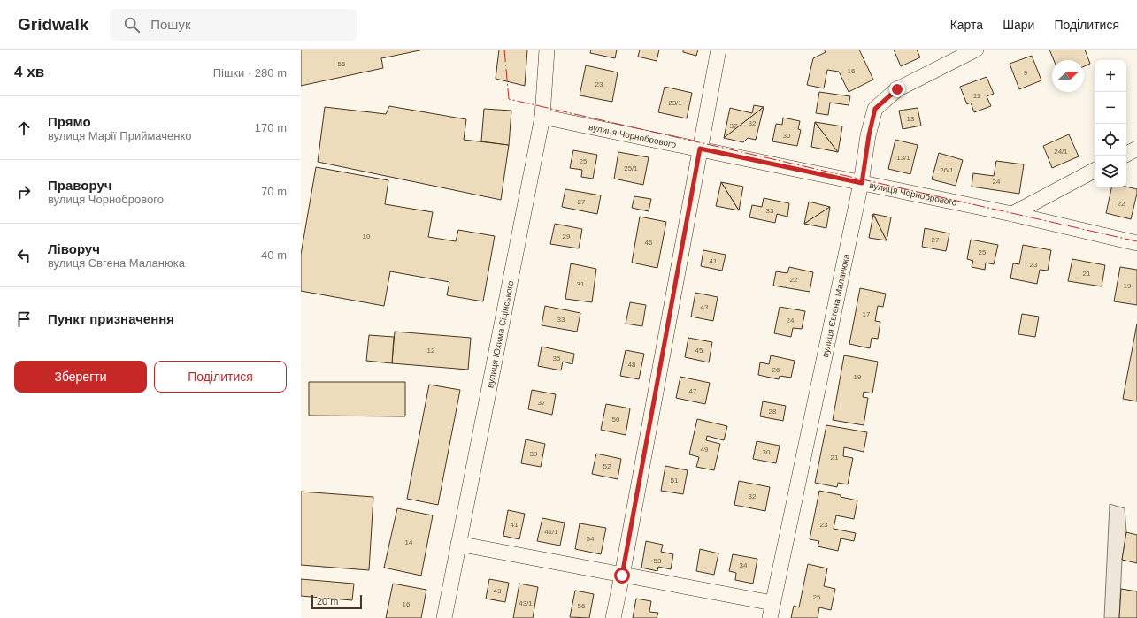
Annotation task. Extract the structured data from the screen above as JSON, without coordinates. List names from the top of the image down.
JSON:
{
  "streets": {
    "street": ["вулиця Чорнобрового", "вулиця Євгена Маланюка", "вулиця Юхима Сіцінського"]
  },
  "crossings": [
    ["вулиця Чорнобрового", "вулиця Євгена Маланюка"],
    ["вулиця Чорнобрового", "вулиця Юхима Сіцінського"]
  ],
  "house_numbers": [
    "55",
    "16",
    "9",
    "23",
    "11",
    "23/1",
    "13",
    "32",
    "37",
    "30",
    "24/1",
    "13/1",
    "25",
    "25/1",
    "26/1",
    "24",
    "27",
    "22",
    "33",
    "10",
    "29",
    "27",
    "46",
    "25",
    "41",
    "23",
    "21",
    "22",
    "31",
    "19",
    "43",
    "17",
    "33",
    "24",
    "12",
    "45",
    "35",
    "48",
    "26",
    "19",
    "47",
    "37",
    "28",
    "50",
    "49",
    "30",
    "39",
    "21",
    "52",
    "51",
    "32",
    "41",
    "23",
    "41/1",
    "54",
    "14",
    "53",
    "34",
    "43",
    "25",
    "43/1",
    "16",
    "56"
  ],
  "scale_bar": "20 m",
  "north": "right",
  "page": {
    "header": "Gridwalk",
    "search": "Пошук",
    "nav": ["Карта", "Шари", "Поділитися"],
    "heading": ["4 хв", "Пішки · 280 m"],
    "map_buttons": ["+", "−"],
    "list": [
      ["Прямо", "вулиця Марії Приймаченко", "170 m"],
      ["Праворуч", "вулиця Чорнобрового", "70 m"],
      ["Ліворуч", "вулиця Євгена Маланюка", "40 m"],
      "Пункт призначення"
    ],
    "buttons": ["Зберегти", "Поділитися"],
    "scale": "20 m"
  }
}
